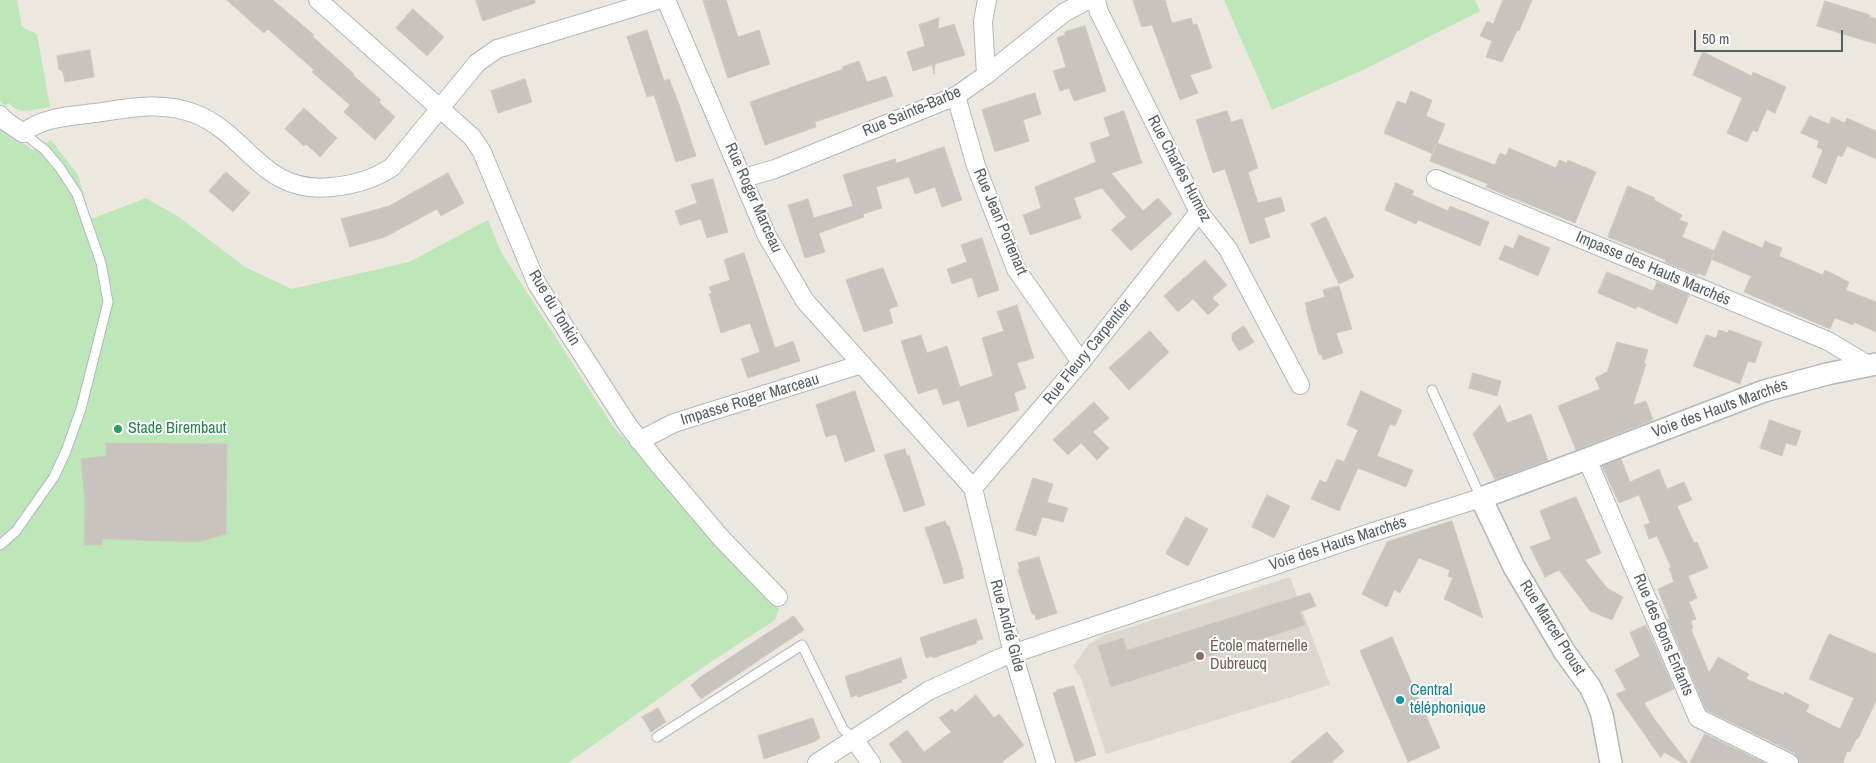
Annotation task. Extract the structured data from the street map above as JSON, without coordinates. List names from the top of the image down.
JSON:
{
  "streets": {
    "street": [
      "Rue Sainte-Barbe",
      "Rue Charles Humez",
      "Rue Roger Marceau",
      "Rue Jean Portenart",
      "Impasse des Hauts Marchés",
      "Rue du Tonkin",
      "Rue Fleury Carpentier",
      "Impasse Roger Marceau",
      "Voie des Hauts Marchés",
      "Rue André Gide",
      "Rue Marcel Proust",
      "Rue des Bons Enfants"
    ]
  },
  "crossings": [
    ["Rue Sainte-Barbe", "Rue Roger Marceau"],
    ["Rue Sainte-Barbe", "Rue Jean Portenart"],
    ["Rue Charles Humez", "Rue Fleury Carpentier"],
    ["Rue Roger Marceau", "Rue Fleury Carpentier"],
    ["Rue Roger Marceau", "Impasse Roger Marceau"],
    ["Rue Roger Marceau", "Rue André Gide"],
    ["Rue Jean Portenart", "Rue Fleury Carpentier"],
    ["Impasse des Hauts Marchés", "Voie des Hauts Marchés"],
    ["Rue du Tonkin", "Impasse Roger Marceau"],
    ["Rue Fleury Carpentier", "Rue André Gide"],
    ["Voie des Hauts Marchés", "Rue André Gide"],
    ["Voie des Hauts Marchés", "Rue Marcel Proust"],
    ["Voie des Hauts Marchés", "Rue des Bons Enfants"]
  ],
  "places": ["Stade Birembaut", "École maternelle Dubreucq", "Central téléphonique"],
  "scale_bar": "50 m"
}
